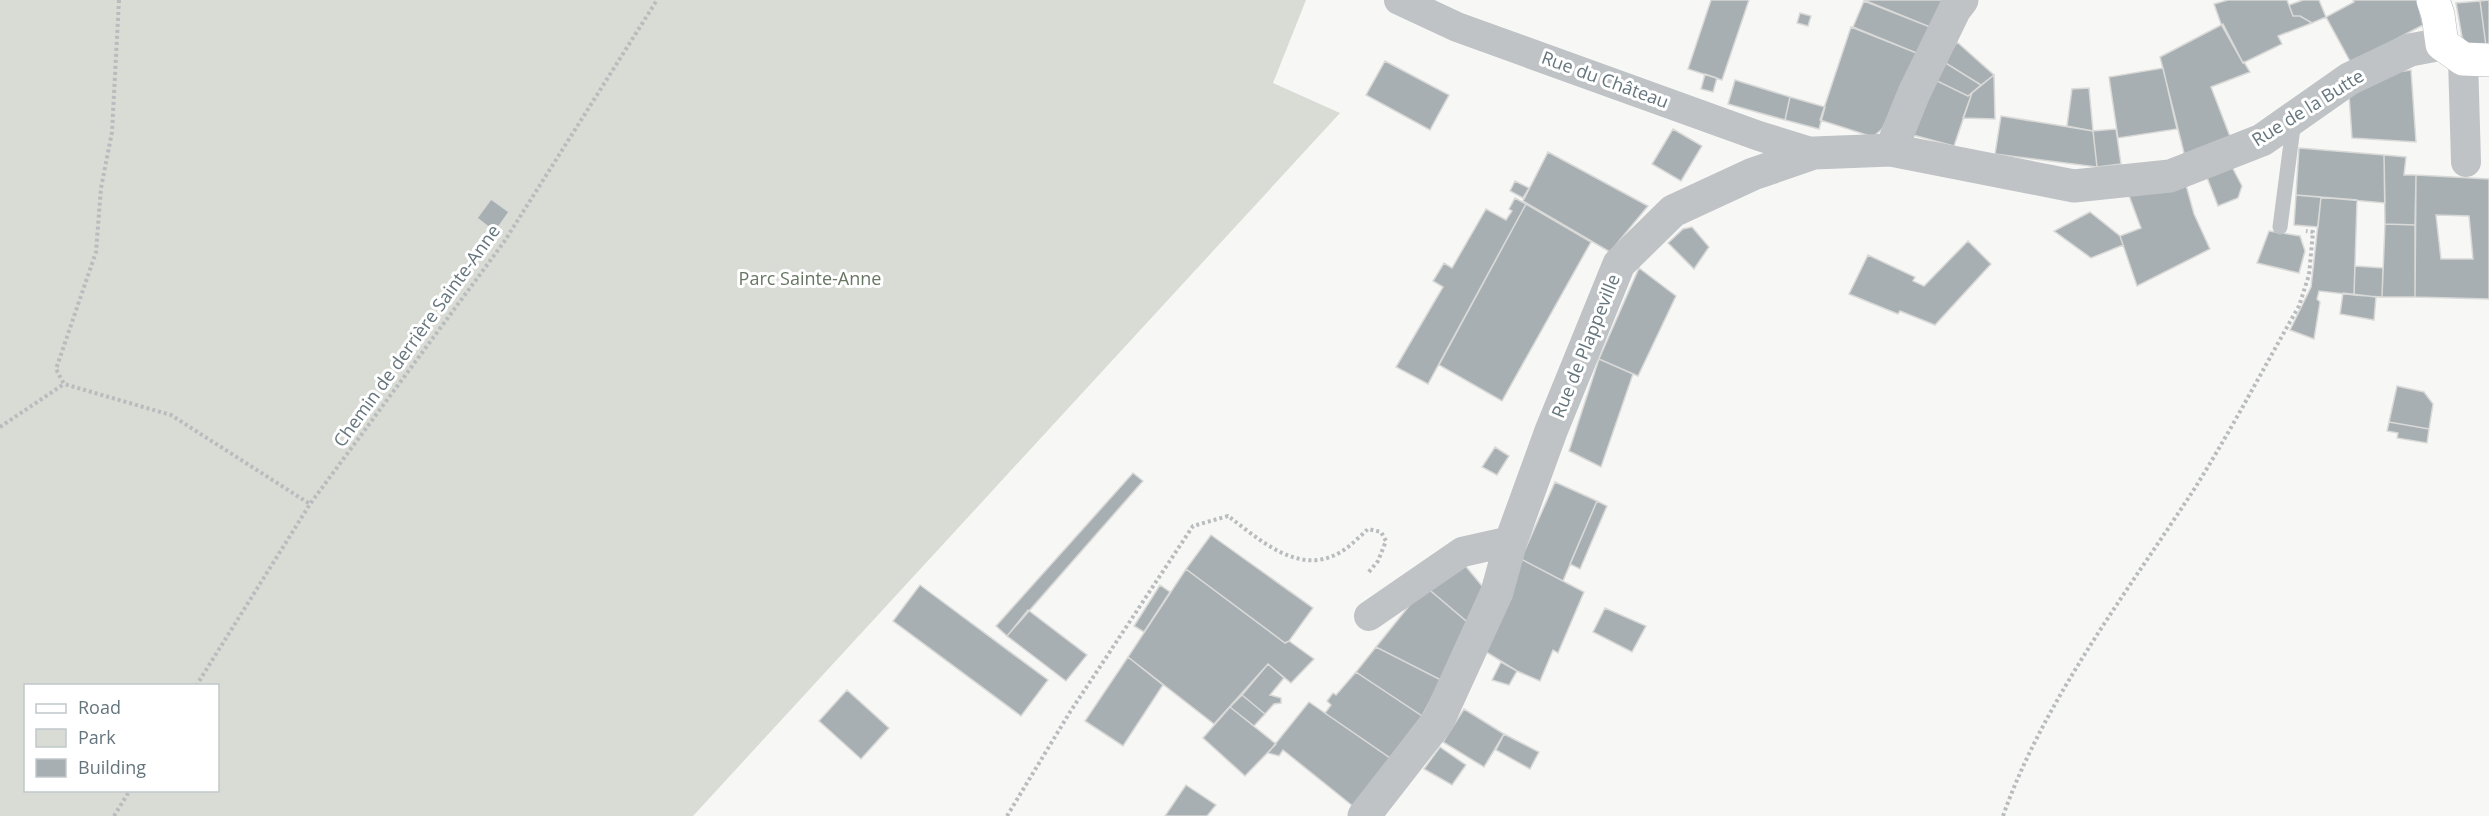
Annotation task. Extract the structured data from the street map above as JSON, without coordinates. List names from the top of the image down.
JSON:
{
  "streets": {
    "street": ["Rue du Château", "Rue de la Butte", "Rue de Plappeville"],
    "path": ["Chemin de derrière Sainte-Anne"]
  },
  "crossings": [
    ["Rue du Château", "Rue de Plappeville"],
    ["Rue de la Butte", "Rue de Plappeville"]
  ],
  "parks": ["Parc Sainte-Anne"],
  "legend": ["Road", "Park", "Building"]
}
